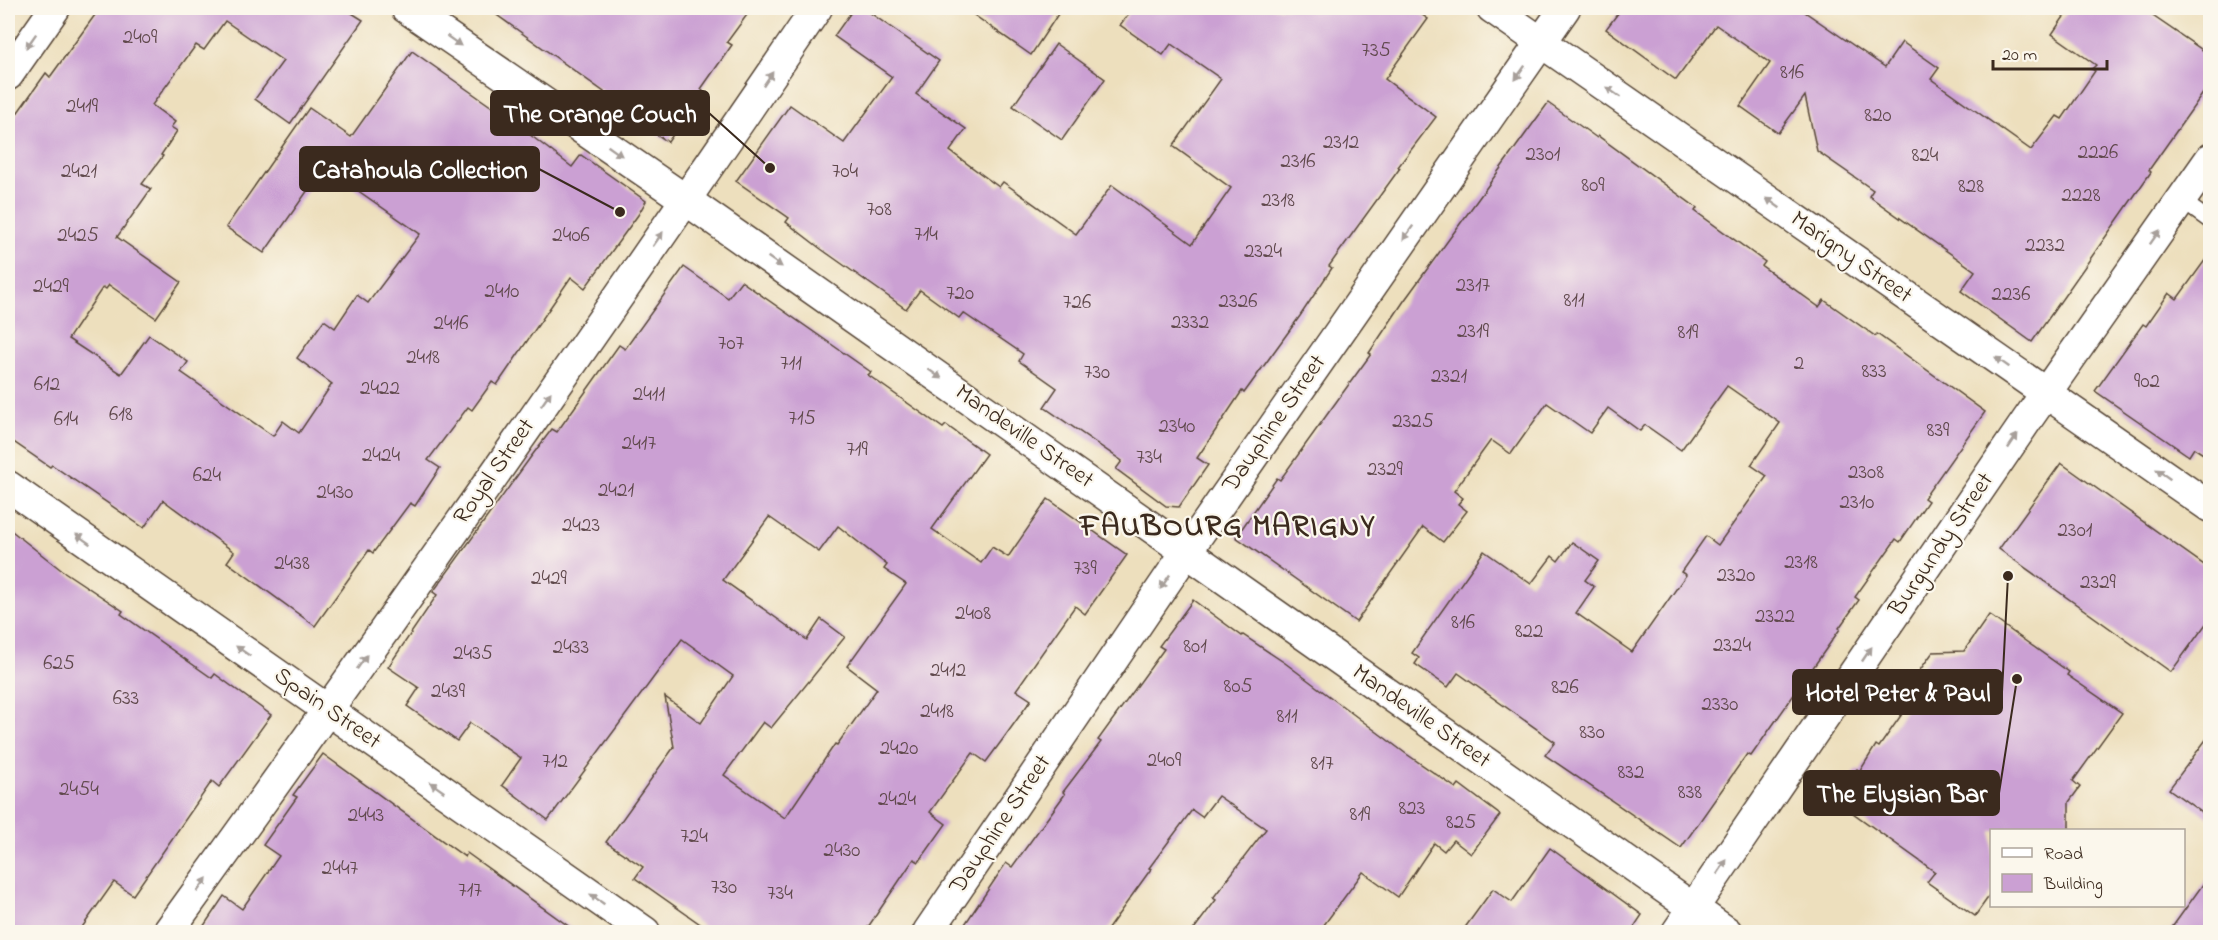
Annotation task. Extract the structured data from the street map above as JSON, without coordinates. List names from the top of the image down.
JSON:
{
  "streets": {
    "street": [
      "Marigny Street",
      "Dauphine Street",
      "Mandeville Street",
      "Royal Street",
      "Burgundy Street",
      "Spain Street"
    ]
  },
  "crossings": [
    ["Marigny Street", "Dauphine Street"],
    ["Marigny Street", "Burgundy Street"],
    ["Dauphine Street", "Mandeville Street"],
    ["Mandeville Street", "Royal Street"],
    ["Mandeville Street", "Burgundy Street"],
    ["Royal Street", "Spain Street"]
  ],
  "one_way": [
    "Marigny Street",
    "Dauphine Street",
    "Mandeville Street",
    "Royal Street",
    "Burgundy Street",
    "Spain Street"
  ],
  "districts": ["FAUBOURG MARIGNY"],
  "places": [
    "The Orange Couch",
    "Catahoula Collection",
    "Hotel Peter & Paul",
    "The Elysian Bar"
  ],
  "house_numbers": [
    "2409",
    "735",
    "816",
    "2419",
    "820",
    "2312",
    "2226",
    "2301",
    "824",
    "2316",
    "2421",
    "704",
    "809",
    "828",
    "2228",
    "2318",
    "708",
    "714",
    "2425",
    "2406",
    "2232",
    "2324",
    "2317",
    "2429",
    "2410",
    "720",
    "2236",
    "811",
    "2326",
    "726",
    "2332",
    "2416",
    "2319",
    "819",
    "707",
    "2418",
    "711",
    "2",
    "833",
    "730",
    "2321",
    "902",
    "612",
    "2422",
    "2411",
    "618",
    "715",
    "614",
    "2325",
    "2340",
    "839",
    "2417",
    "719",
    "2424",
    "734",
    "2329",
    "2308",
    "624",
    "2421",
    "2430",
    "2310",
    "2423",
    "2301",
    "2318",
    "2438",
    "739",
    "2320",
    "2429",
    "2329",
    "2408",
    "2322",
    "816",
    "822",
    "2324",
    "801",
    "2433",
    "2435",
    "625",
    "2412",
    "805",
    "826",
    "2439",
    "633",
    "2330",
    "2418",
    "811",
    "830",
    "2420",
    "2409",
    "712",
    "817",
    "832",
    "2454",
    "838",
    "2424",
    "823",
    "819",
    "2443",
    "825",
    "724",
    "2430",
    "2447",
    "730",
    "717",
    "734"
  ],
  "legend": ["Road", "Building"],
  "scale_bar": "20 m"
}
